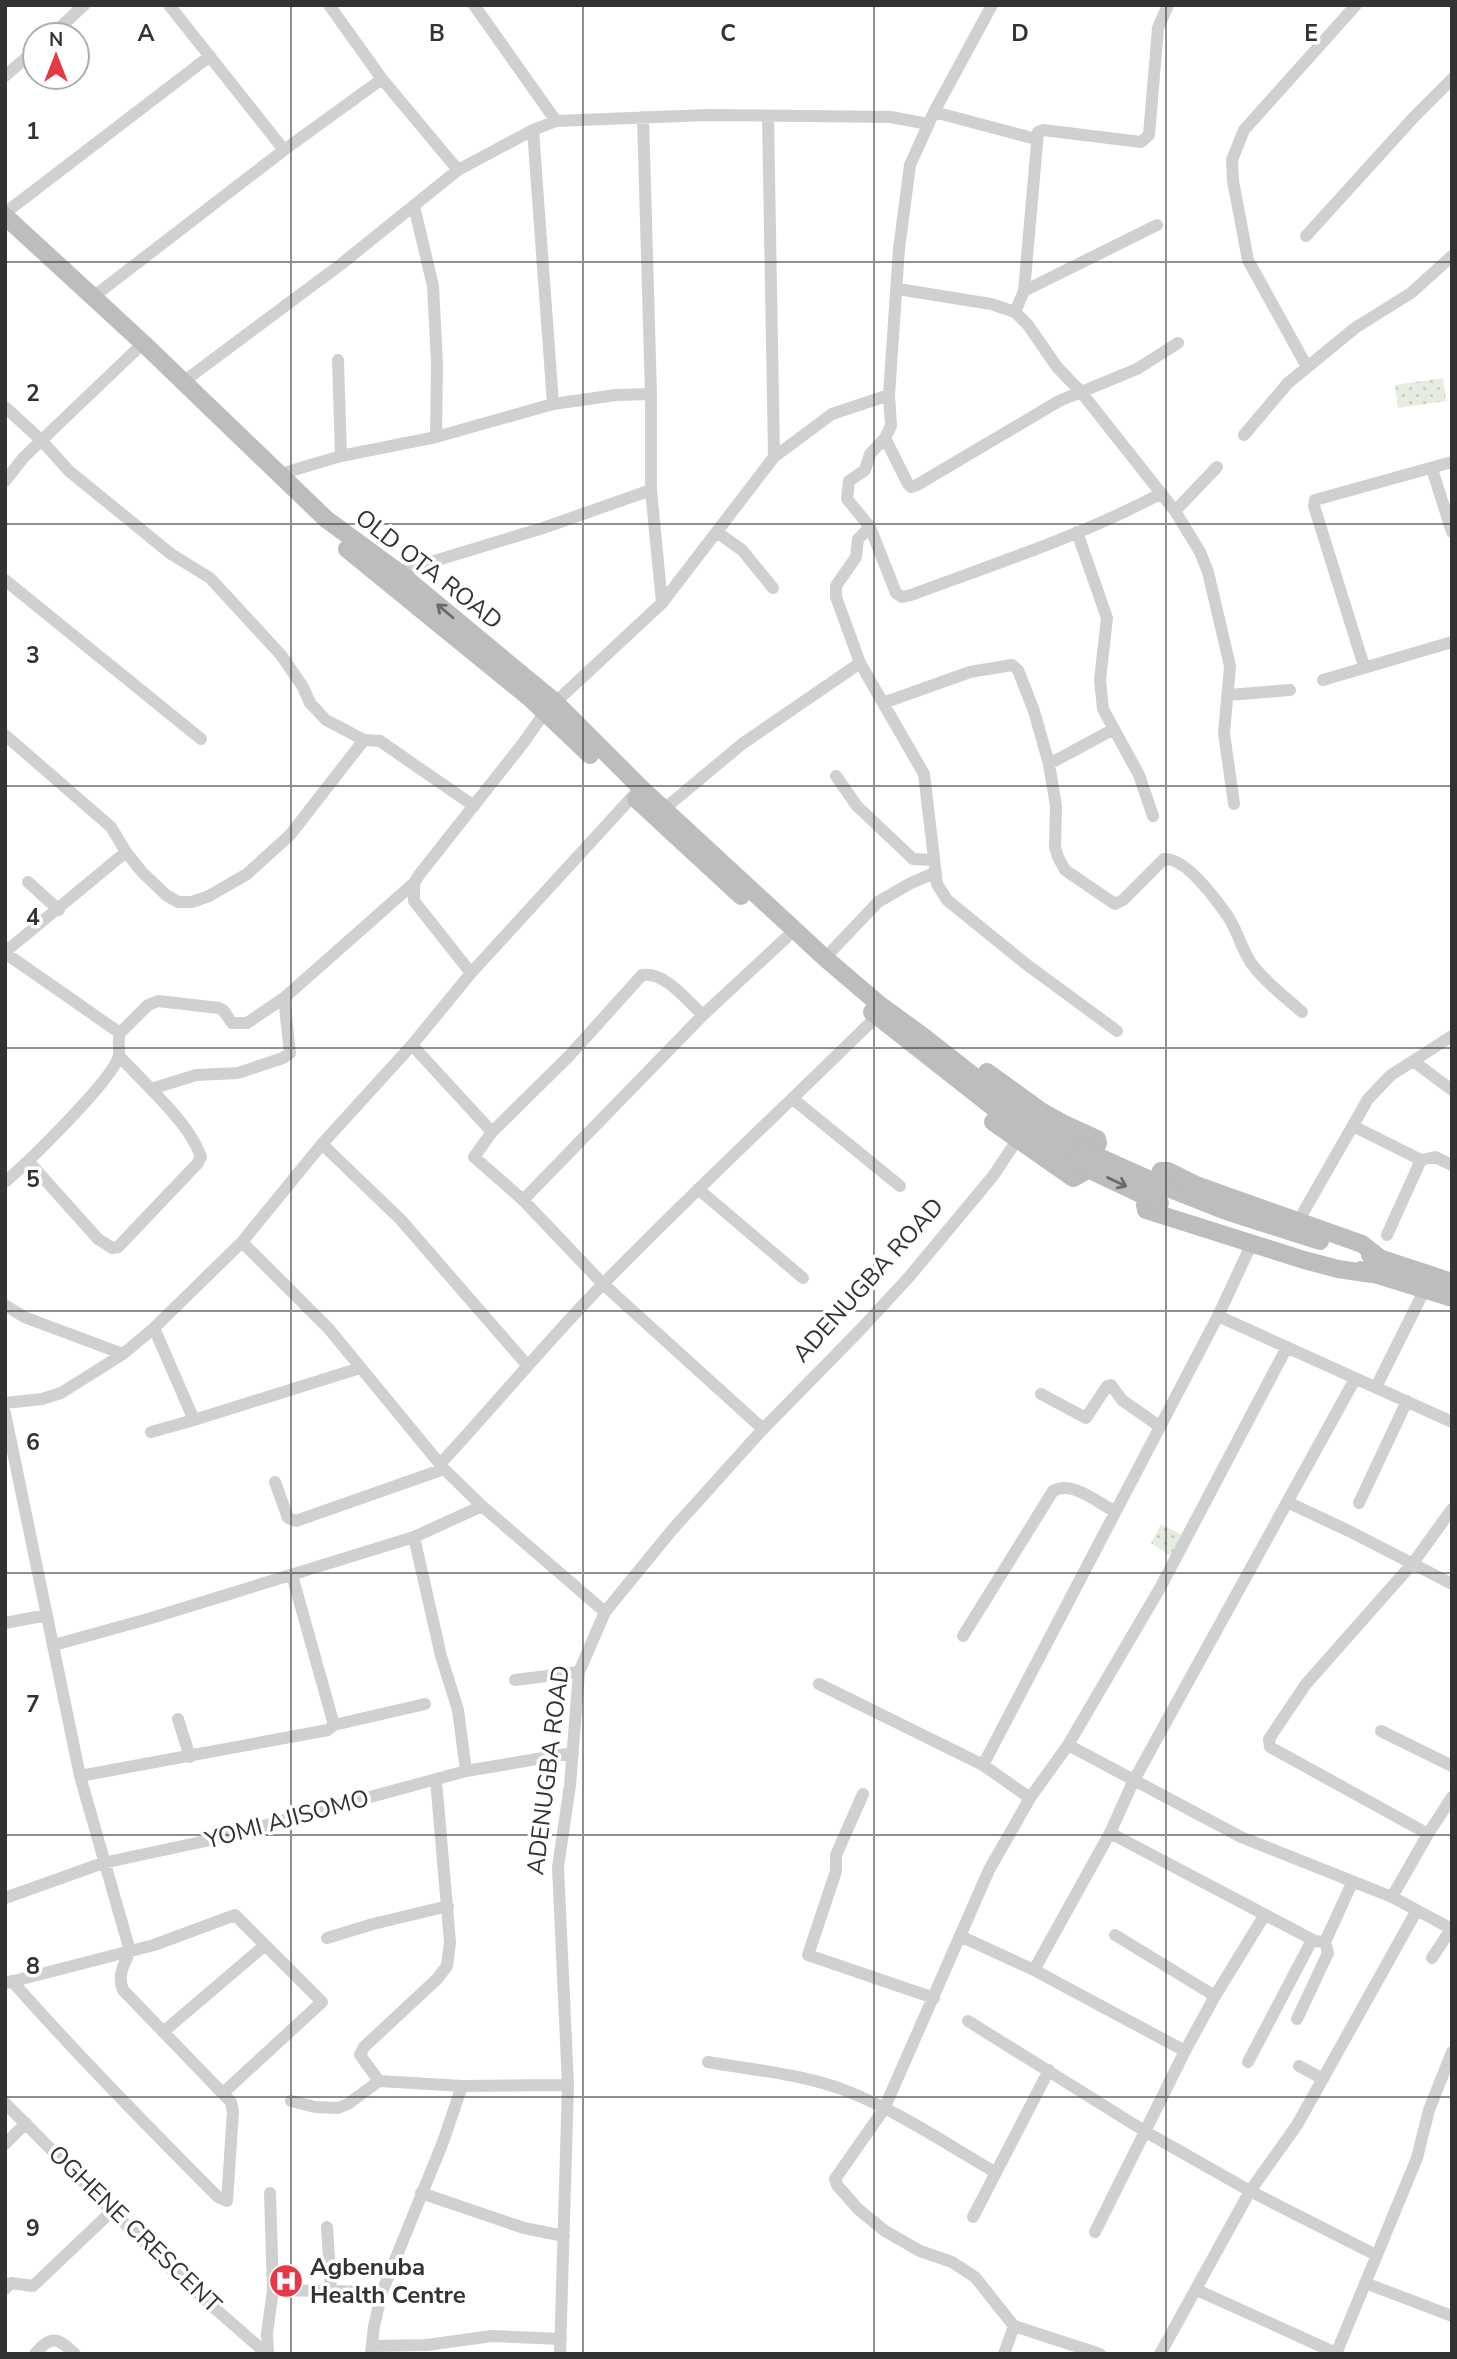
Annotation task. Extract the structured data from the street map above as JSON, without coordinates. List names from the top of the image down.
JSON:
{
  "streets": {
    "street": [
      "OLD OTA ROAD",
      "ADENUGBA ROAD",
      "YOMI AJISOMO",
      "OGHENE CRESCENT"
    ]
  },
  "crossings": [
    ["ADENUGBA ROAD", "YOMI AJISOMO"]
  ],
  "places": {
    "hospital": ["Agbenuba Health Centre"]
  },
  "north": "top",
  "grid": {
    "columns": [
      "A",
      "B",
      "C",
      "D",
      "E"
    ],
    "rows": [
      "1",
      "2",
      "3",
      "4",
      "5",
      "6",
      "7",
      "8",
      "9"
    ]
  }
}
